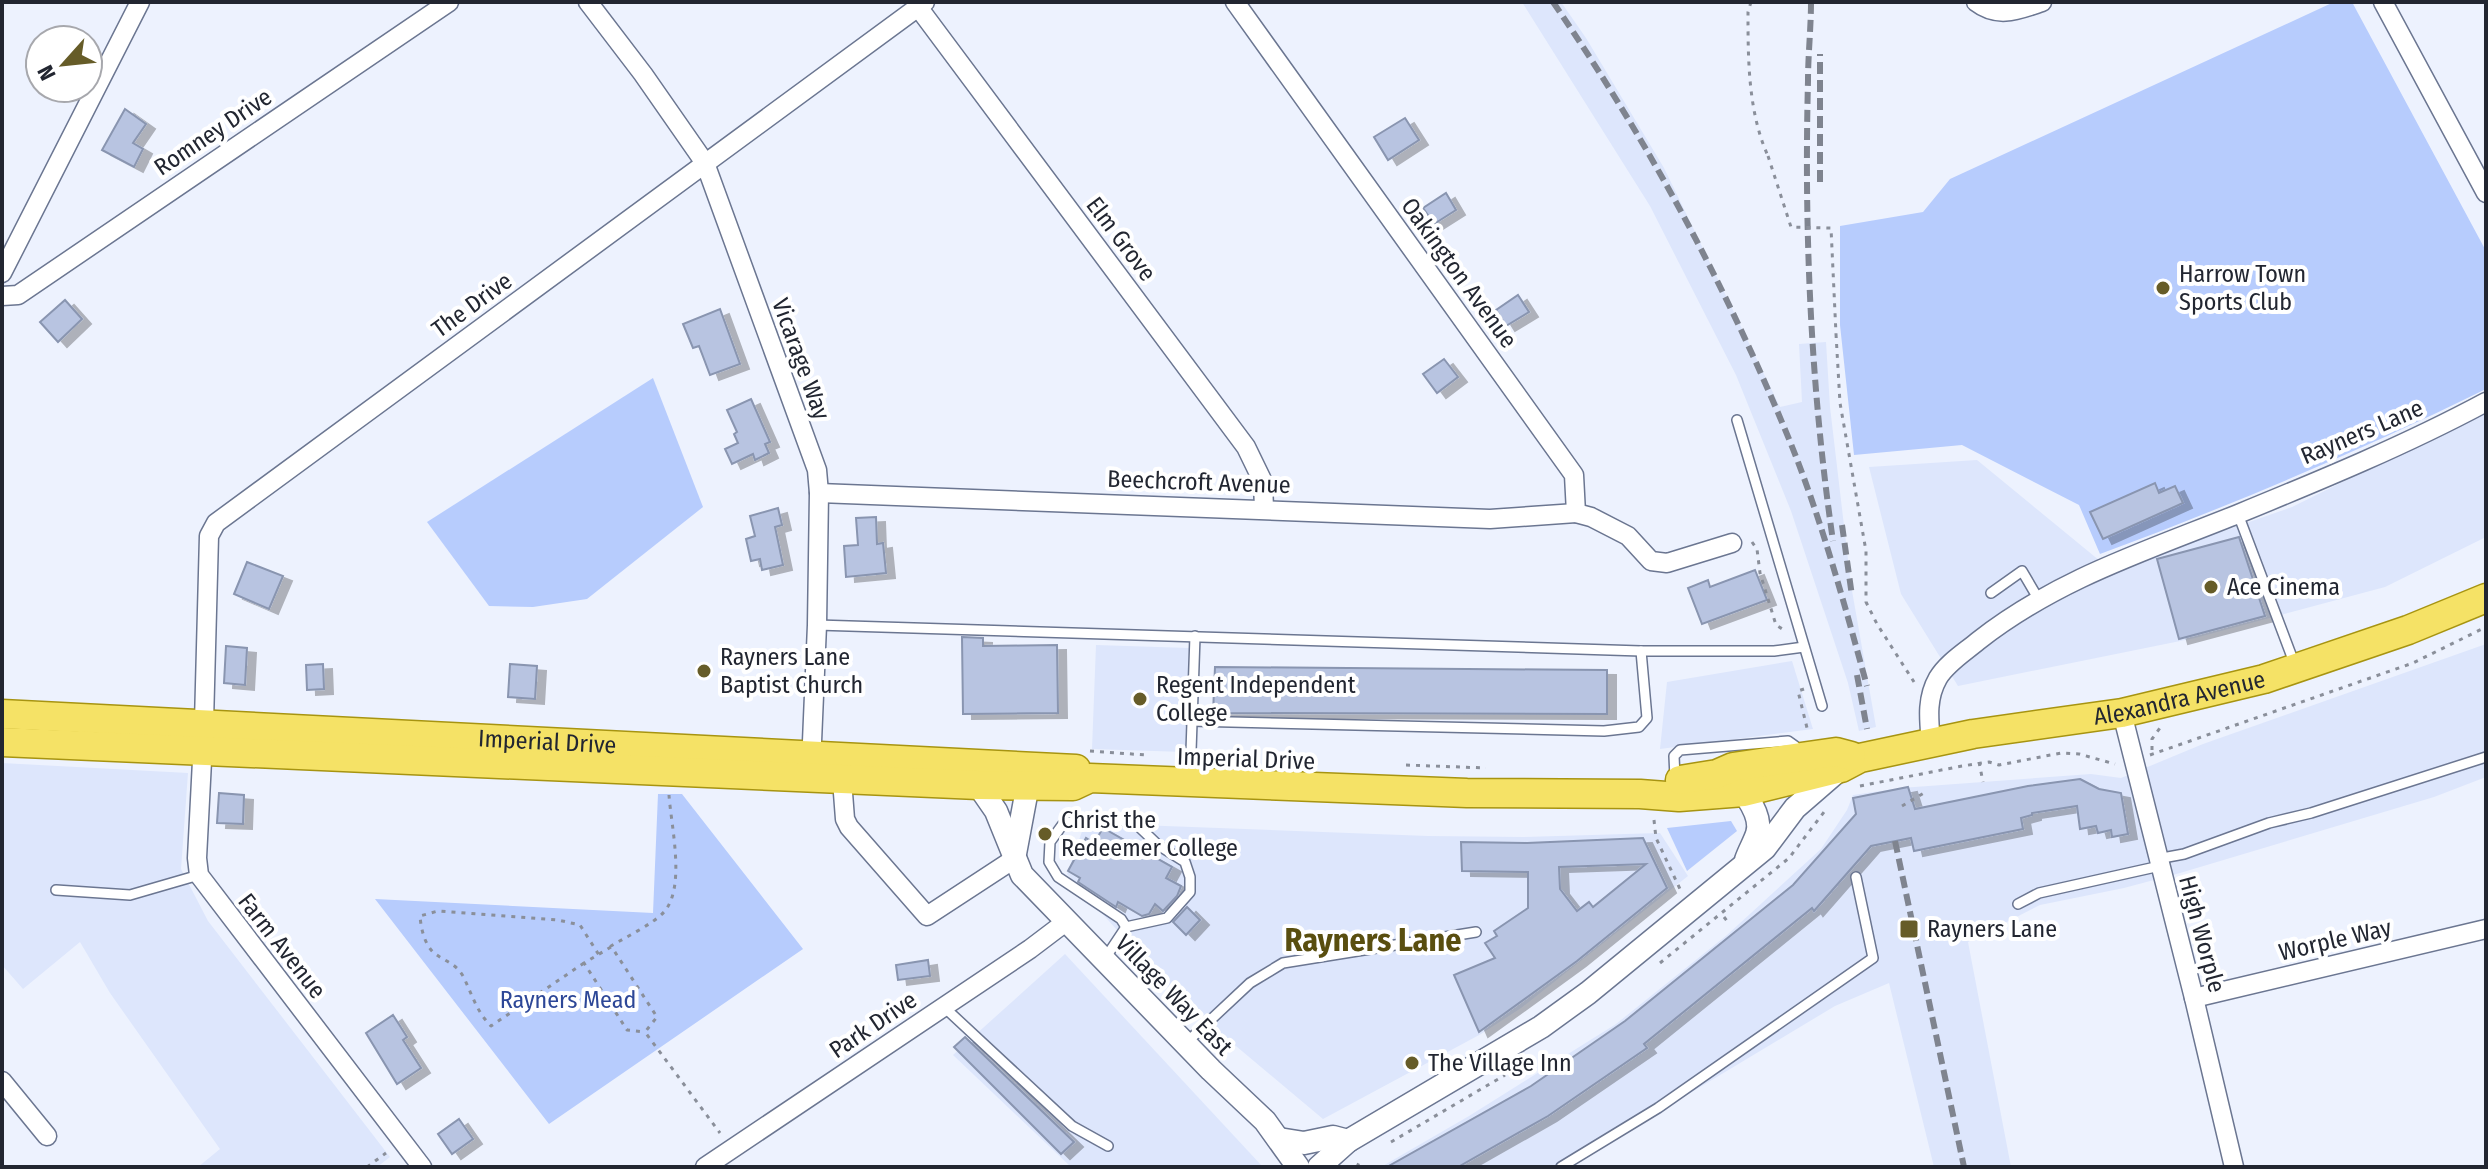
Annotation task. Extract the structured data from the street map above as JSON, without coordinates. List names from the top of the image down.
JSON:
{
  "streets": {
    "main road": ["Alexandra Avenue", "Imperial Drive"],
    "street": [
      "Romney Drive",
      "Elm Grove",
      "Oakington Avenue",
      "The Drive",
      "Vicarage Way",
      "Rayners Lane",
      "Beechcroft Avenue",
      "High Worple",
      "Worple Way",
      "Farm Avenue",
      "Village Way East",
      "Park Drive"
    ]
  },
  "crossings": [
    ["Elm Grove", "The Drive"],
    ["Elm Grove", "Beechcroft Avenue"],
    ["Oakington Avenue", "Beechcroft Avenue"],
    ["The Drive", "Vicarage Way"],
    ["The Drive", "Imperial Drive"],
    ["Vicarage Way", "Beechcroft Avenue"],
    ["Vicarage Way", "Imperial Drive"],
    ["Alexandra Avenue", "Imperial Drive"],
    ["Alexandra Avenue", "High Worple"],
    ["Imperial Drive", "Village Way East"],
    ["High Worple", "Worple Way"],
    ["Village Way East", "Park Drive"]
  ],
  "districts": ["Rayners Lane"],
  "parks": ["Rayners Mead"],
  "places": {
    "other": [
      "Harrow Town Sports Club",
      "Ace Cinema",
      "Rayners Lane Baptist Church",
      "Regent Independent College",
      "Christ the Redeemer College",
      "The Village Inn"
    ],
    "transit": ["Rayners Lane"]
  },
  "north": "bottom left"
}
